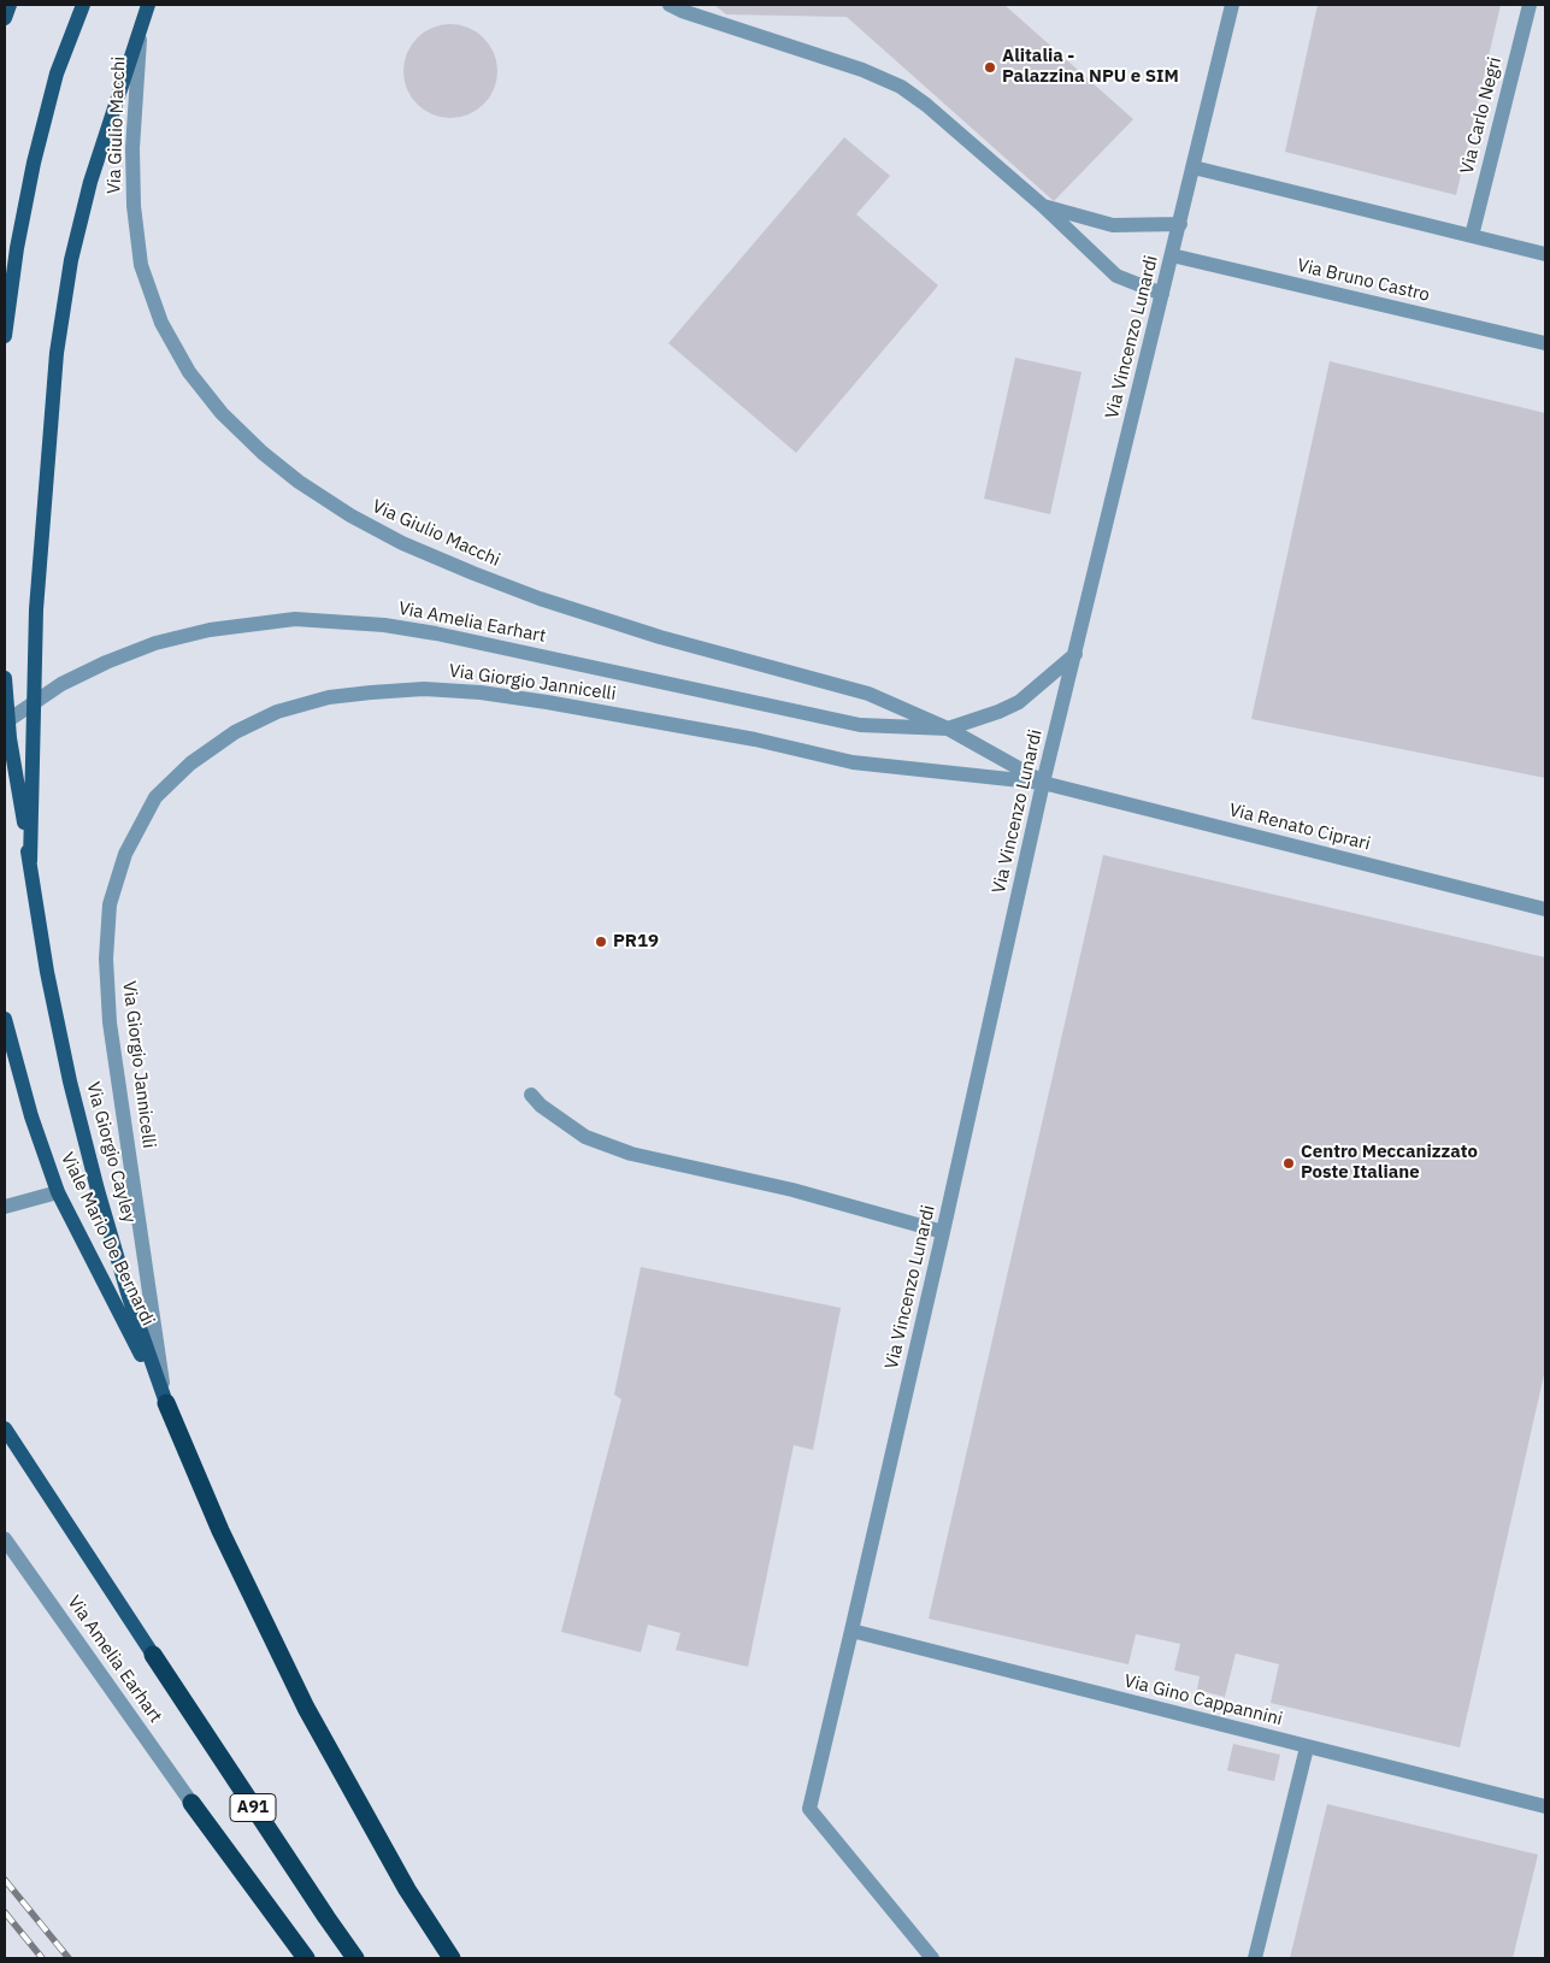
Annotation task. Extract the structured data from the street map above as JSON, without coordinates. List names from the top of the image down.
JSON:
{
  "streets": {
    "highway": ["Via Giorgio Cayley", "A91"],
    "main road": ["Viale Mario De Bernardi"],
    "street": [
      "Via Carlo Negri",
      "Via Giulio Macchi",
      "Via Bruno Castro",
      "Via Vincenzo Lunardi",
      "Via Amelia Earhart",
      "Via Giorgio Jannicelli",
      "Via Renato Ciprari",
      "Via Gino Cappannini"
    ]
  },
  "crossings": [
    ["Via Giulio Macchi", "Via Vincenzo Lunardi"],
    ["Via Giulio Macchi", "Via Amelia Earhart"],
    ["Via Giulio Macchi", "Via Giorgio Jannicelli"],
    ["Via Giulio Macchi", "Via Renato Ciprari"],
    ["Via Bruno Castro", "Via Vincenzo Lunardi"],
    ["Via Vincenzo Lunardi", "Via Giorgio Jannicelli"],
    ["Via Vincenzo Lunardi", "Via Renato Ciprari"],
    ["Via Vincenzo Lunardi", "Via Gino Cappannini"],
    ["Via Giorgio Jannicelli", "Via Renato Ciprari"],
    ["Via Giorgio Jannicelli", "Via Giorgio Cayley"],
    ["Via Giorgio Jannicelli", "Viale Mario De Bernardi"],
    ["Via Giorgio Cayley", "Viale Mario De Bernardi"]
  ],
  "places": ["Alitalia - Palazzina NPU e SIM", "PR19", "Centro Meccanizzato Poste Italiane"]
}
